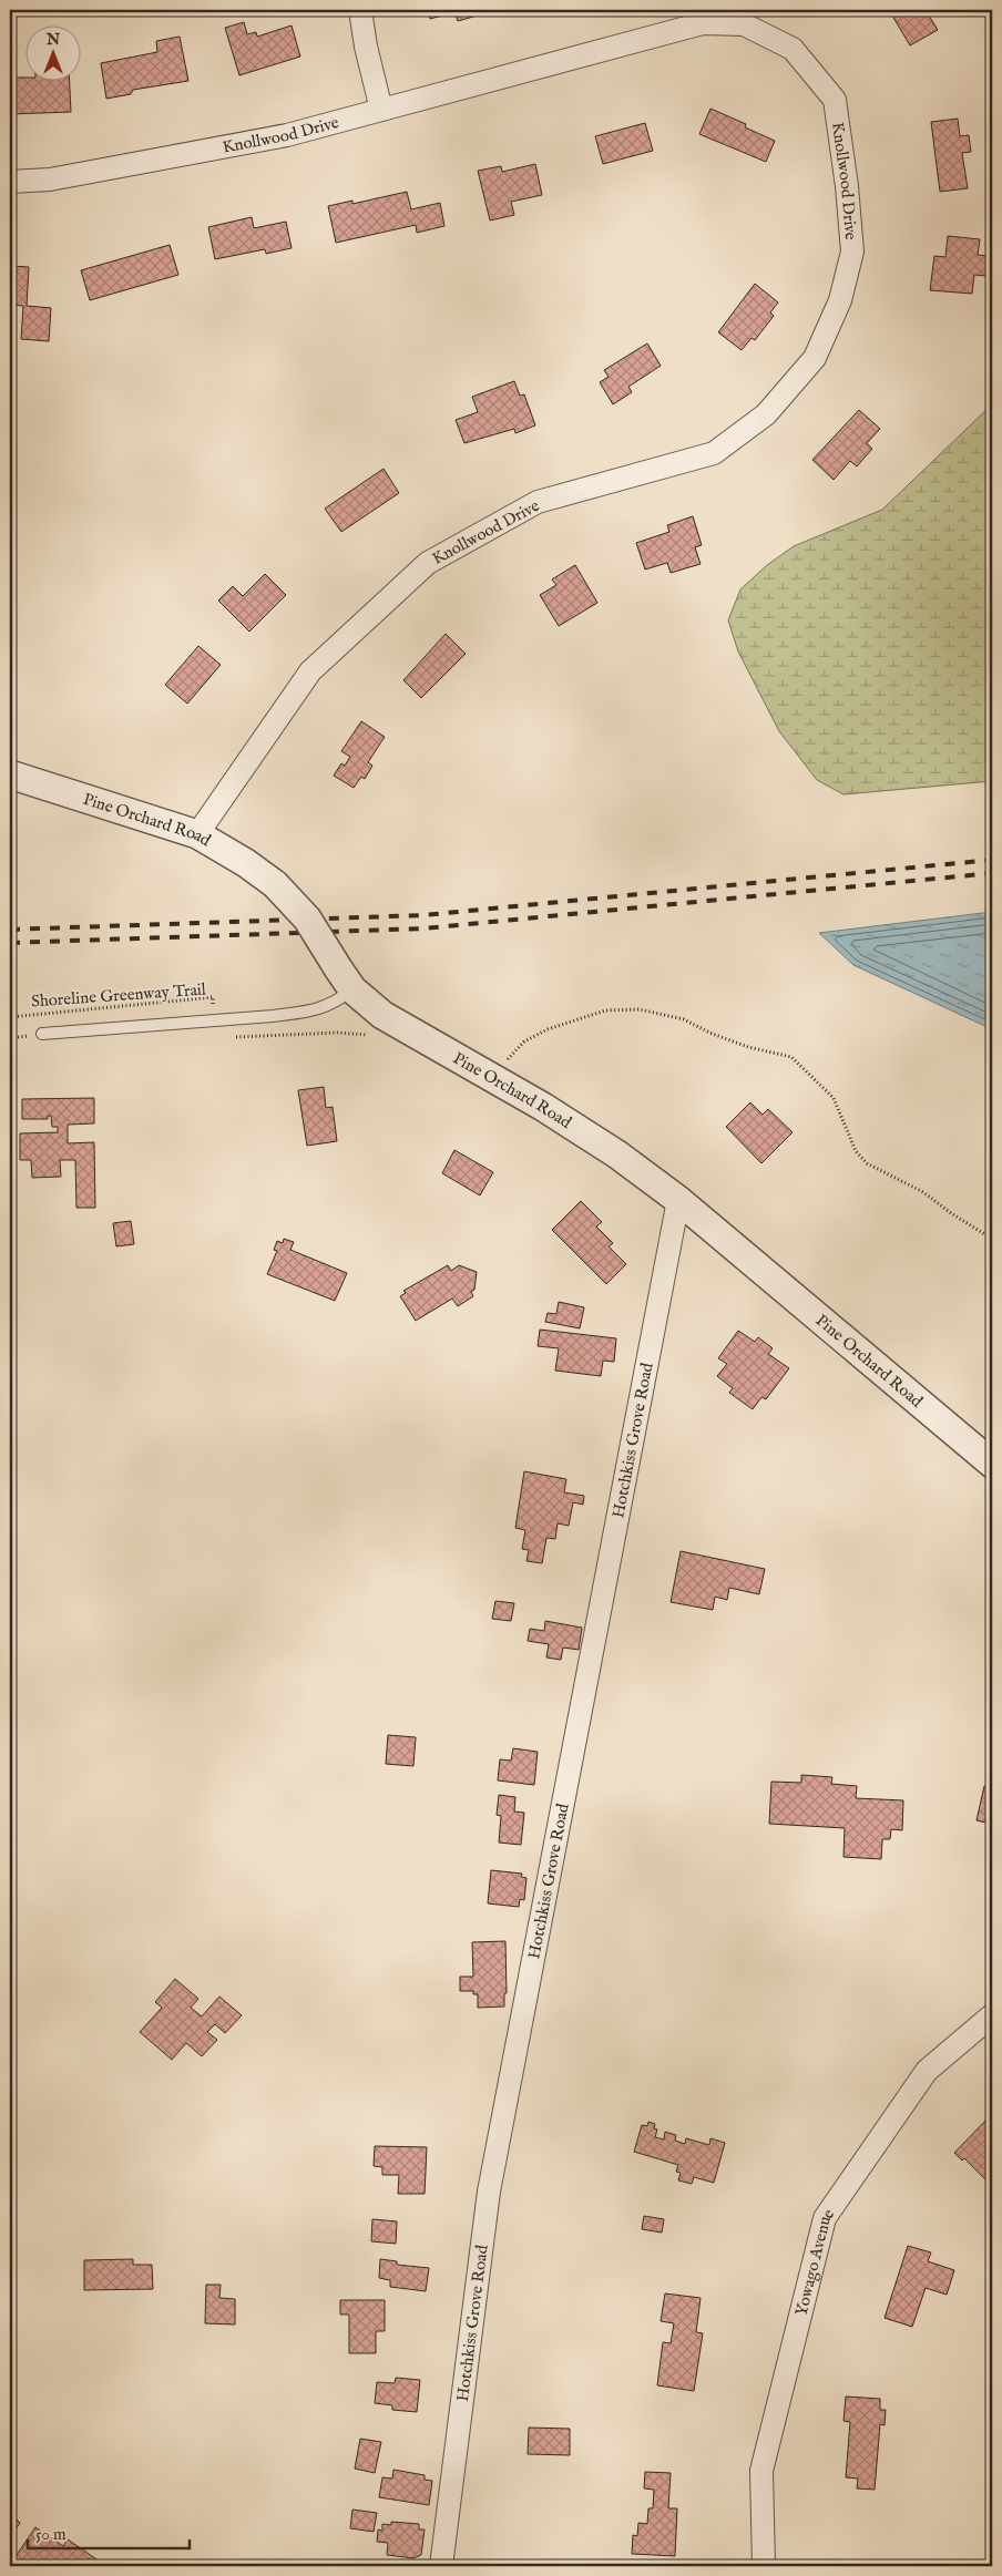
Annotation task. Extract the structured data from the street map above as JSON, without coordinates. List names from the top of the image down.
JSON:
{
  "streets": {
    "street": [
      "Knollwood Drive",
      "Pine Orchard Road",
      "Hotchkiss Grove Road",
      "Yowago Avenue"
    ],
    "path": ["Shoreline Greenway Trail"]
  },
  "crossings": [
    ["Knollwood Drive", "Pine Orchard Road"],
    ["Pine Orchard Road", "Hotchkiss Grove Road"]
  ],
  "scale_bar": "50 m",
  "north": "top"
}
